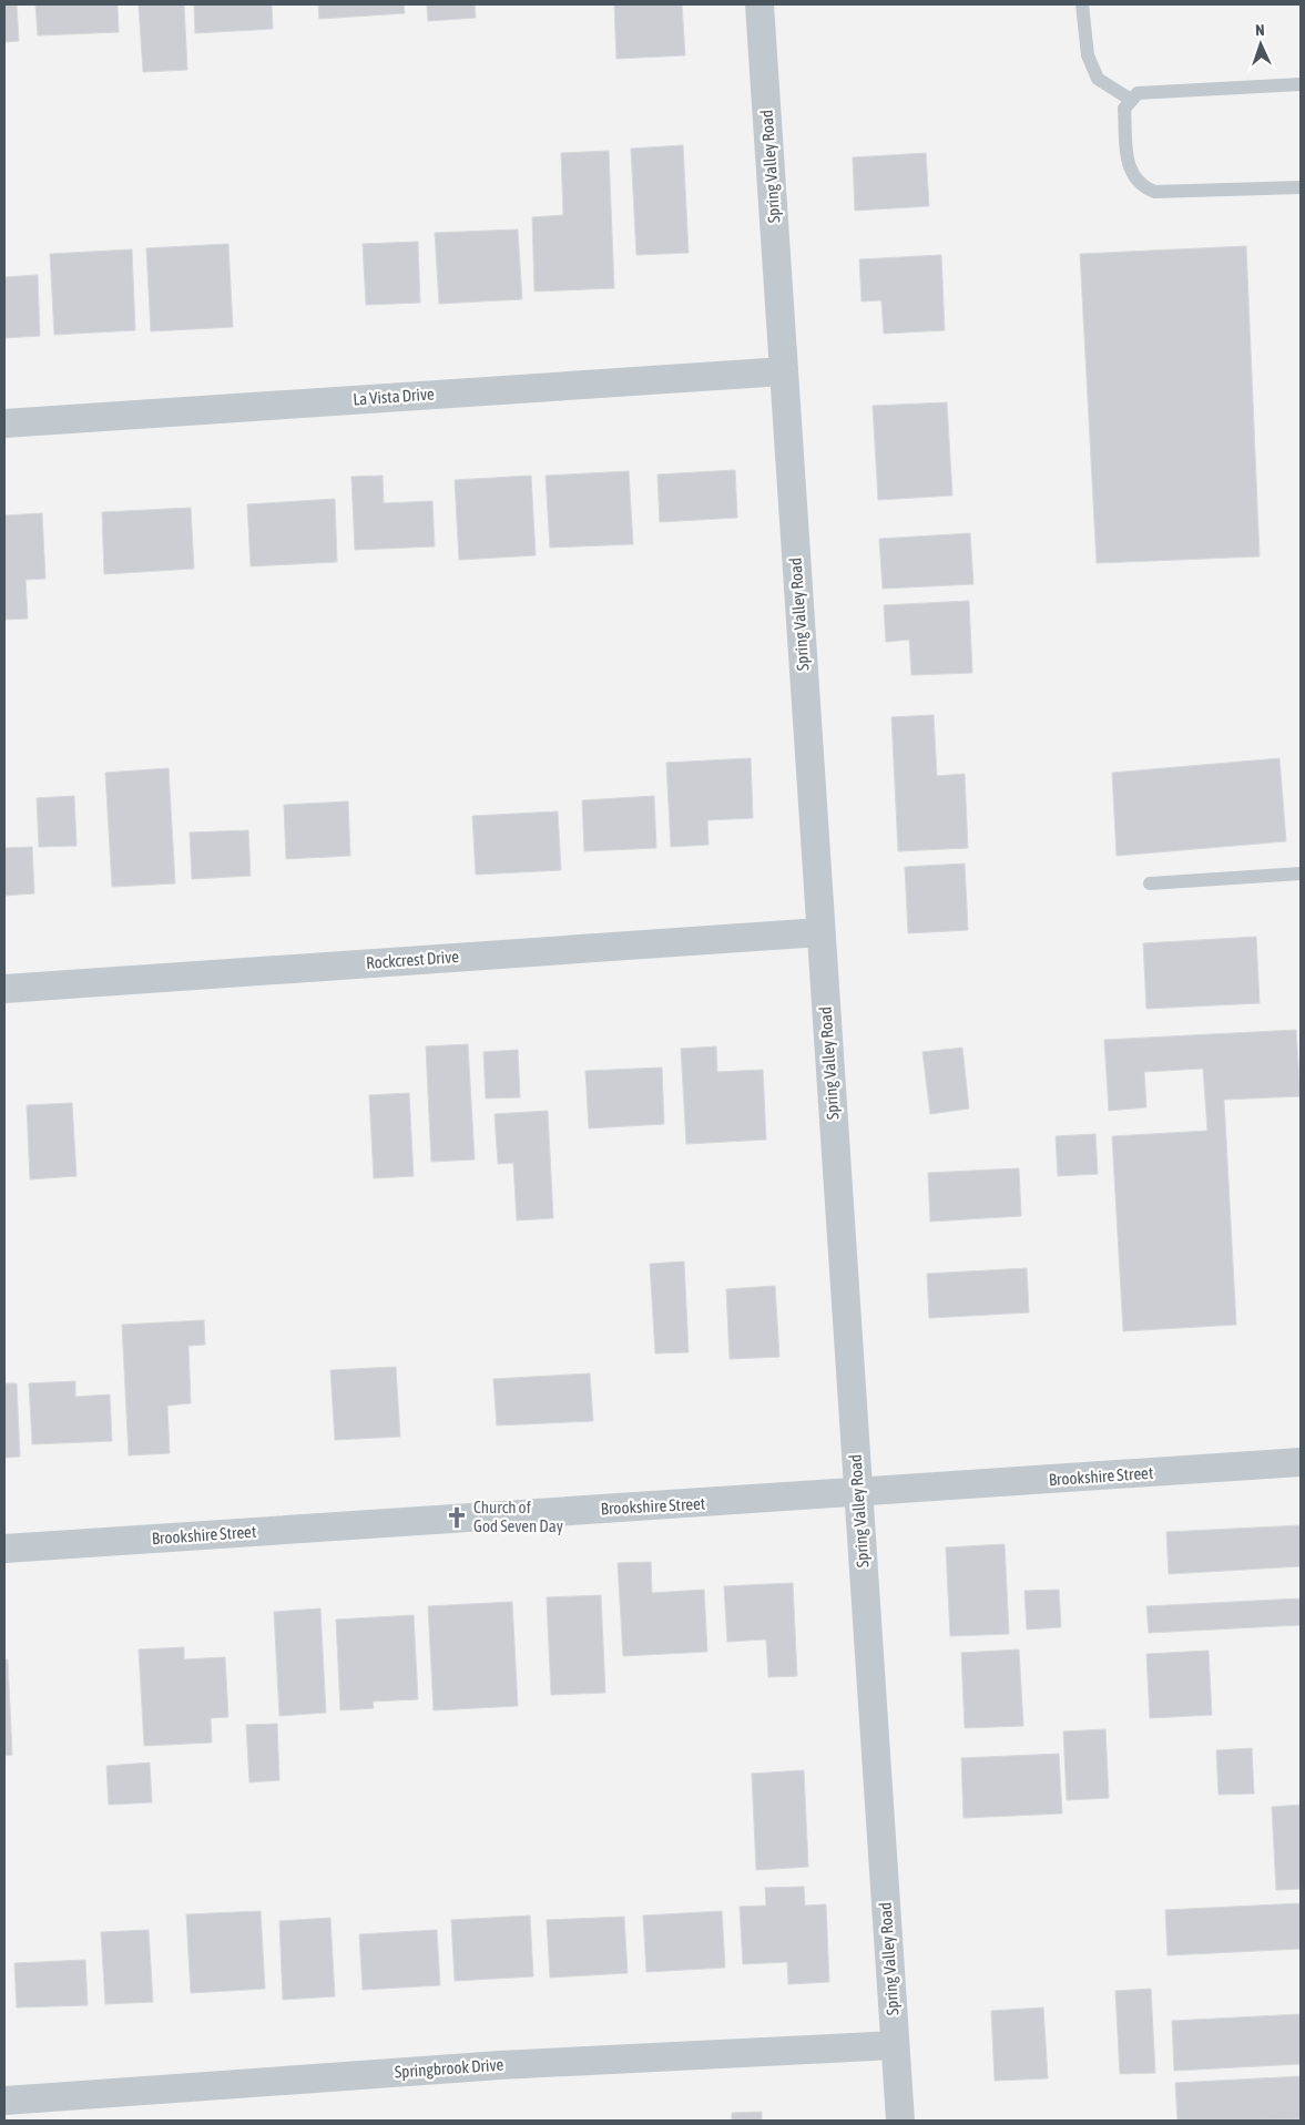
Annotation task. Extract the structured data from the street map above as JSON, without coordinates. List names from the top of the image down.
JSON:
{
  "streets": {
    "street": [
      "Spring Valley Road",
      "La Vista Drive",
      "Rockcrest Drive",
      "Brookshire Street",
      "Springbrook Drive"
    ]
  },
  "crossings": [
    ["Spring Valley Road", "La Vista Drive"],
    ["Spring Valley Road", "Rockcrest Drive"],
    ["Spring Valley Road", "Brookshire Street"],
    ["Spring Valley Road", "Springbrook Drive"]
  ],
  "places": {
    "church": ["Church of God Seven Day"]
  },
  "north": "top"
}
